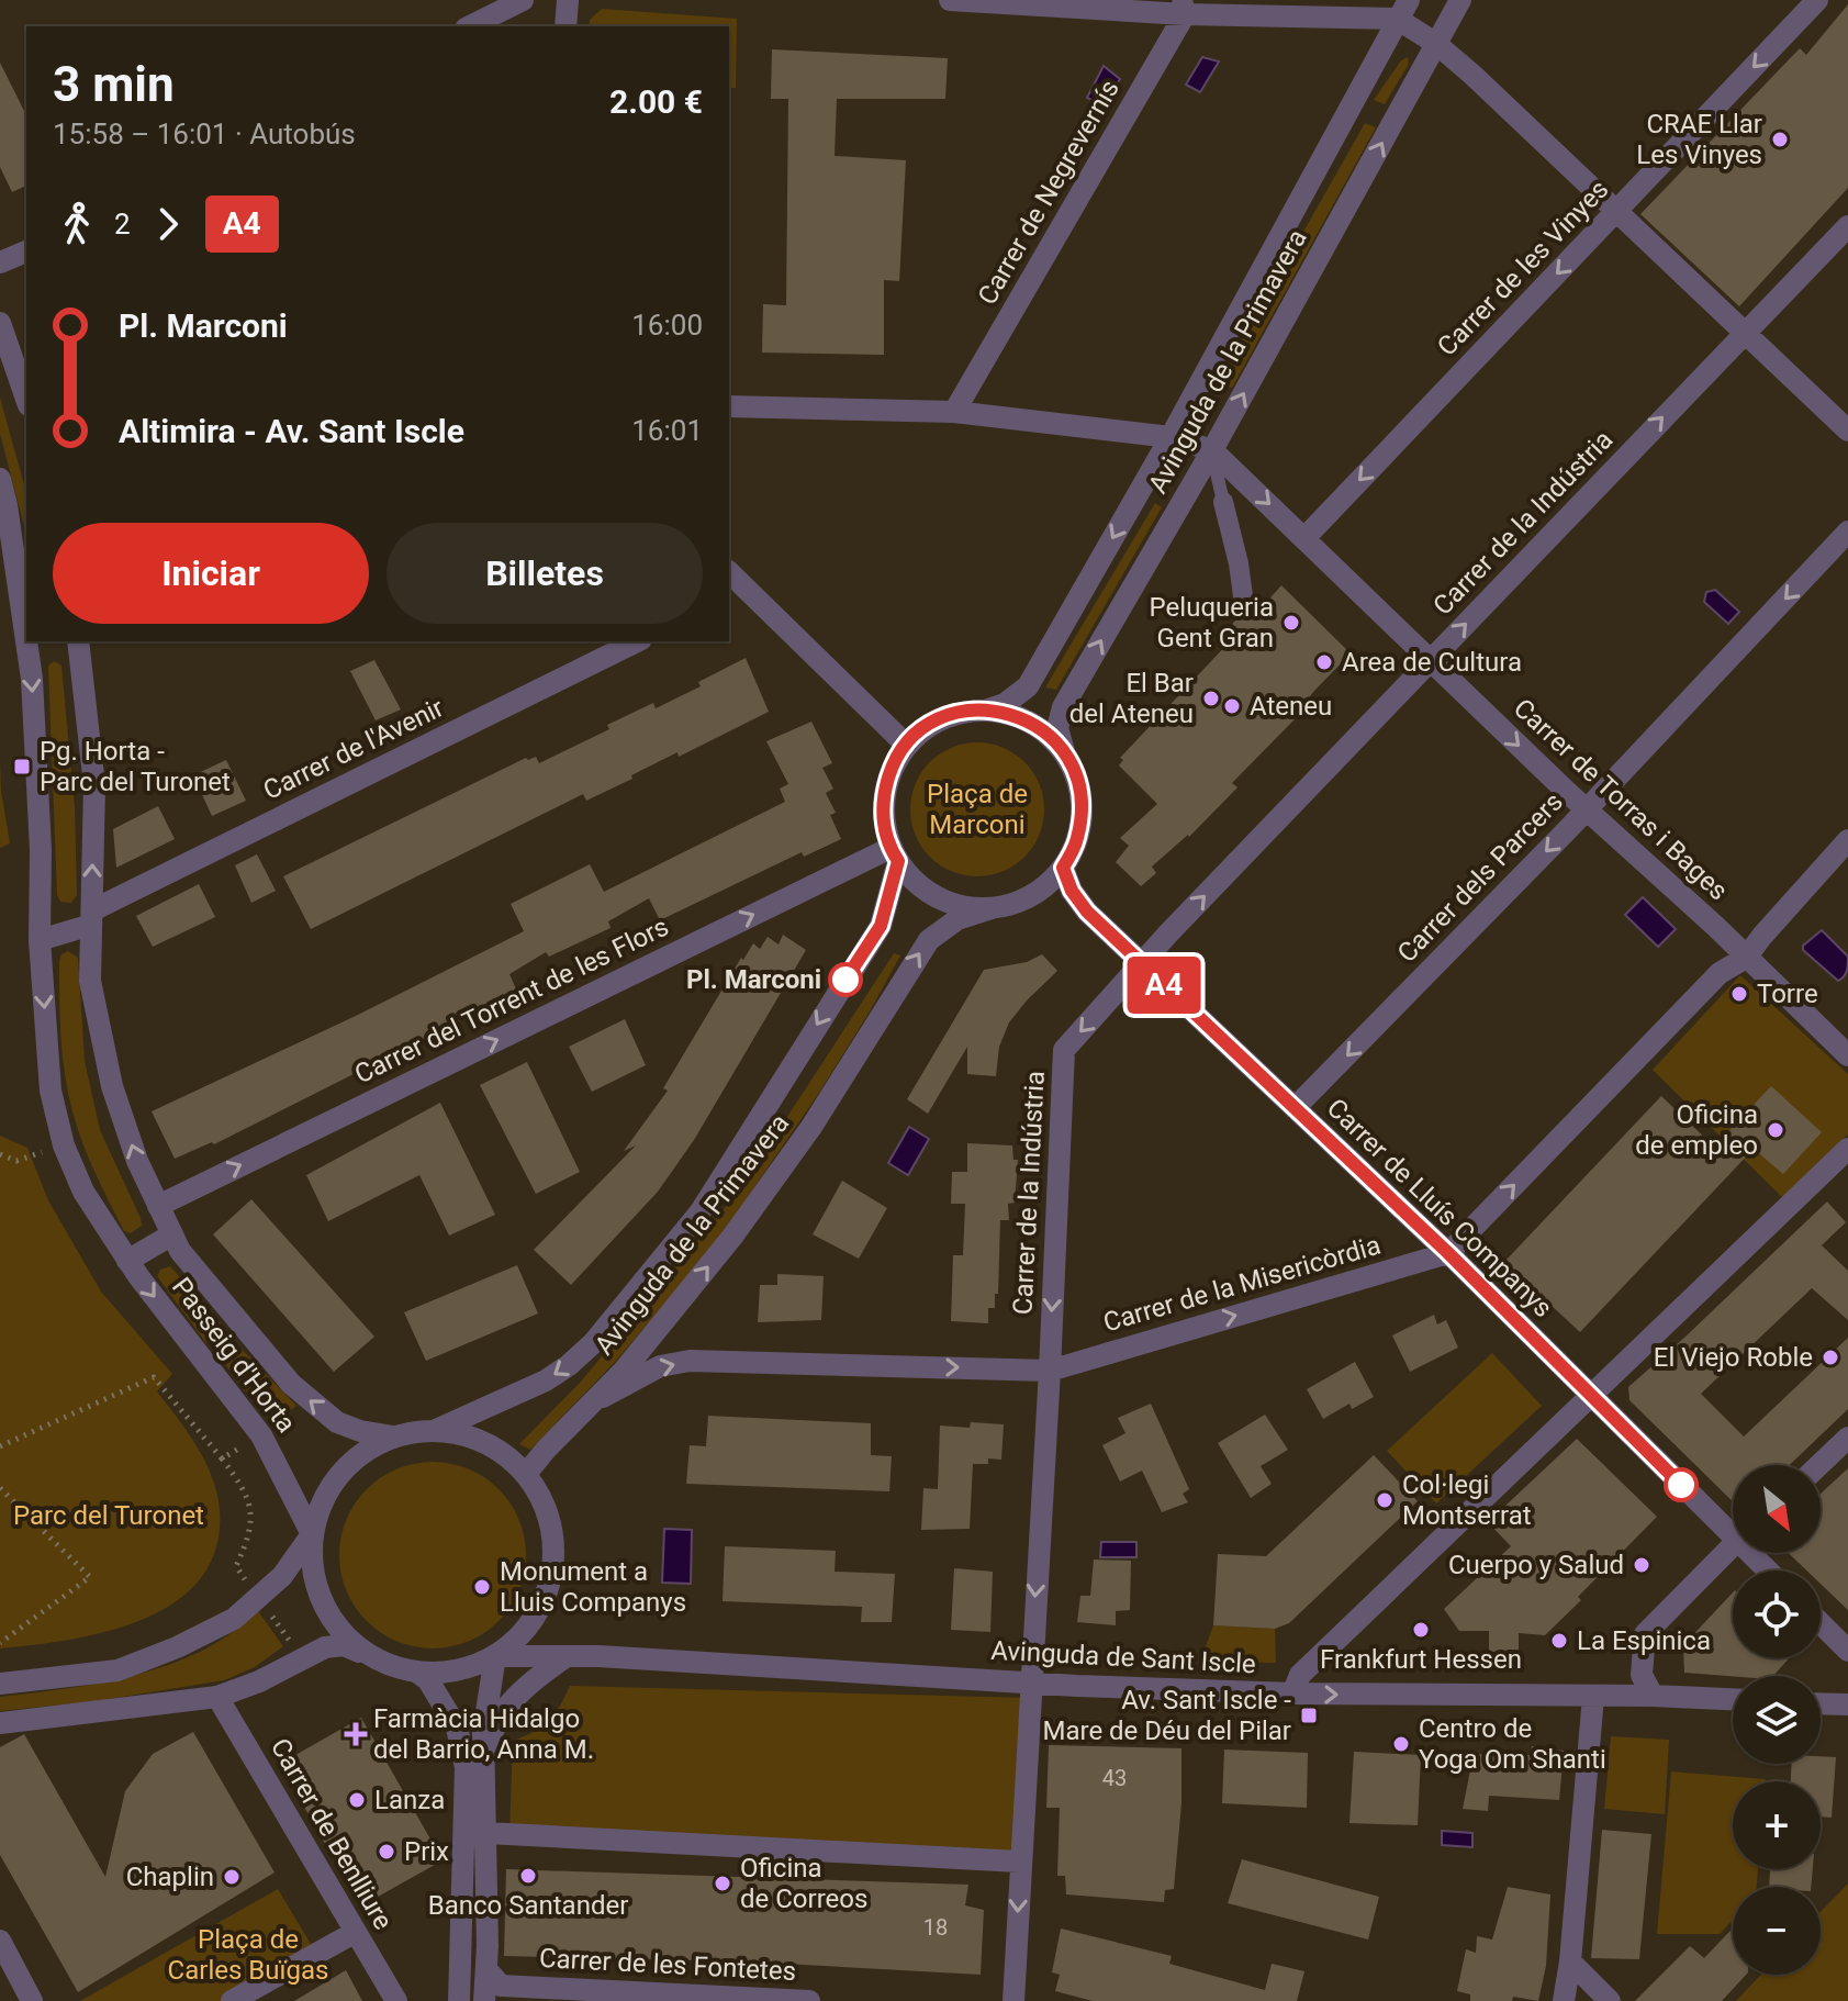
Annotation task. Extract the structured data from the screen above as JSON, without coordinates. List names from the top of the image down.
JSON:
{
  "streets": {
    "street": [
      "Carrer de Negrevernís",
      "Carrer de les Vinyes",
      "Avinguda de la Primavera",
      "Carrer de la Indústria",
      "Carrer de l'Avenir",
      "Carrer de Torras i Bages",
      "Carrer dels Parcers",
      "Carrer del Torrent de les Flors",
      "Carrer de Lluís Companys",
      "Carrer de la Misericòrdia",
      "Passeig d'Horta",
      "Avinguda de Sant Iscle",
      "Carrer de Benlliure",
      "Carrer de les Fontetes"
    ]
  },
  "crossings": [
    ["Carrer de Negrevernís", "Carrer de Torras i Bages"],
    ["Carrer de les Vinyes", "Carrer de Torras i Bages"],
    ["Avinguda de la Primavera", "Carrer de Torras i Bages"],
    ["Avinguda de la Primavera", "Carrer del Torrent de les Flors"],
    ["Avinguda de la Primavera", "Carrer de Lluís Companys"],
    ["Avinguda de la Primavera", "Carrer de la Misericòrdia"],
    ["Avinguda de la Primavera", "Passeig d'Horta"],
    ["Avinguda de la Primavera", "Avinguda de Sant Iscle"],
    ["Carrer de la Indústria", "Carrer de Torras i Bages"],
    ["Carrer de la Indústria", "Carrer de Lluís Companys"],
    ["Carrer de la Indústria", "Carrer de la Misericòrdia"],
    ["Carrer de la Indústria", "Avinguda de Sant Iscle"],
    ["Carrer de l'Avenir", "Passeig d'Horta"],
    ["Carrer de Torras i Bages", "Carrer dels Parcers"],
    ["Carrer de Torras i Bages", "Carrer de la Misericòrdia"],
    ["Carrer dels Parcers", "Carrer de Lluís Companys"],
    ["Carrer del Torrent de les Flors", "Carrer de Lluís Companys"],
    ["Carrer del Torrent de les Flors", "Passeig d'Horta"],
    ["Carrer de Lluís Companys", "Carrer de la Misericòrdia"],
    ["Passeig d'Horta", "Avinguda de Sant Iscle"]
  ],
  "one_way": [
    "Carrer de les Vinyes",
    "Carrer dels Parcers",
    "Carrer del Torrent de les Flors",
    "Carrer de la Misericòrdia"
  ],
  "parks": ["Plaça de Marconi", "Parc del Turonet", "Plaça de Carles Buïgas"],
  "places": {
    "other": [
      "CRAE Llar Les Vinyes",
      "Peluqueria Gent Gran",
      "Area de Cultura",
      "El Bar del Ateneu",
      "Ateneu",
      "Pl. Marconi",
      "Torre",
      "Oficina de empleo",
      "El Viejo Roble",
      "Col·legi Montserrat",
      "Cuerpo y Salud",
      "Monument a Lluis Companys",
      "Frankfurt Hessen",
      "La Espinica",
      "Centro de Yoga Om Shanti",
      "Lanza",
      "Prix",
      "Banco Santander",
      "Chaplin",
      "Oficina de Correos"
    ],
    "transit": ["Pg. Horta - Parc del Turonet", "Av. Sant Iscle - Mare de Déu del Pilar"],
    "health": ["Farmàcia Hidalgo del Barrio, Anna M."]
  },
  "lines": ["bus line A4"],
  "house_numbers": ["43", "18"],
  "north": "bottom right",
  "page": {
    "on_map": "A4",
    "heading": ["3 min", "15:58 – 16:01 · Autobús", "2.00 €"],
    "legs": ["2", "A4"],
    "list": [
      {
        "name": "Pl. Marconi",
        "value": "16:00"
      },
      {
        "name": "Altimira - Av. Sant Iscle",
        "value": "16:01"
      }
    ],
    "buttons": ["Iniciar", "Billetes"],
    "map_buttons": ["+", "−"]
  }
}
